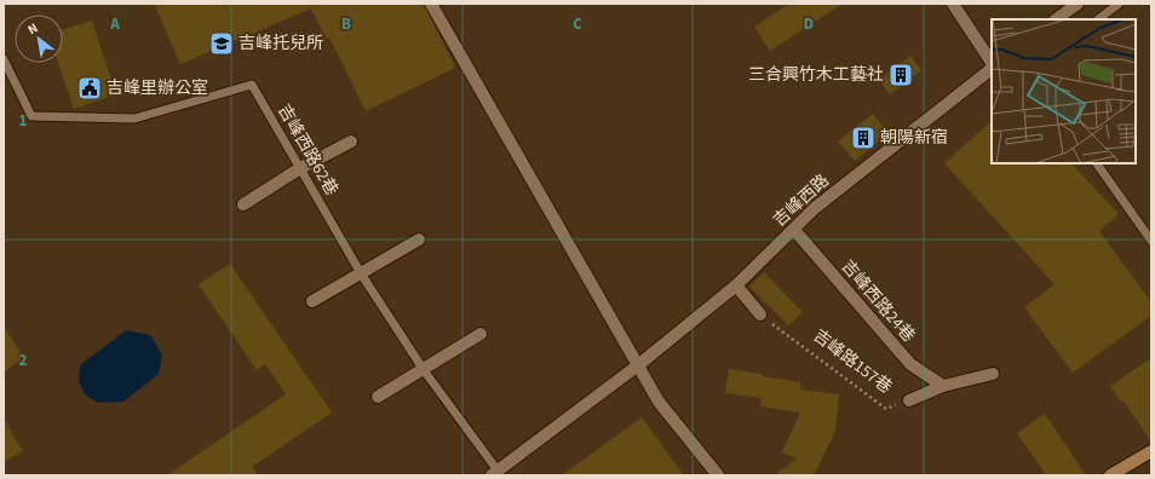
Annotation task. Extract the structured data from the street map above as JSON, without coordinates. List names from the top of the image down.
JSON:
{
  "streets": {
    "street": ["吉峰西路", "吉峰西路24巷", "吉峰路157巷"],
    "lane": ["吉峰西路62巷"]
  },
  "crossings": [
    ["吉峰西路62巷", "吉峰西路"],
    ["吉峰西路", "吉峰西路24巷"],
    ["吉峰西路24巷", "吉峰路157巷"]
  ],
  "places": {
    "school or university": ["吉峰托兒所"],
    "building": ["三合興竹木工藝社", "朝陽新宿"],
    "public building": ["吉峰里辦公室"]
  },
  "north": "top left",
  "grid": {
    "columns": [
      "A",
      "B",
      "C",
      "D"
    ],
    "rows": ["1", "2"]
  }
}
